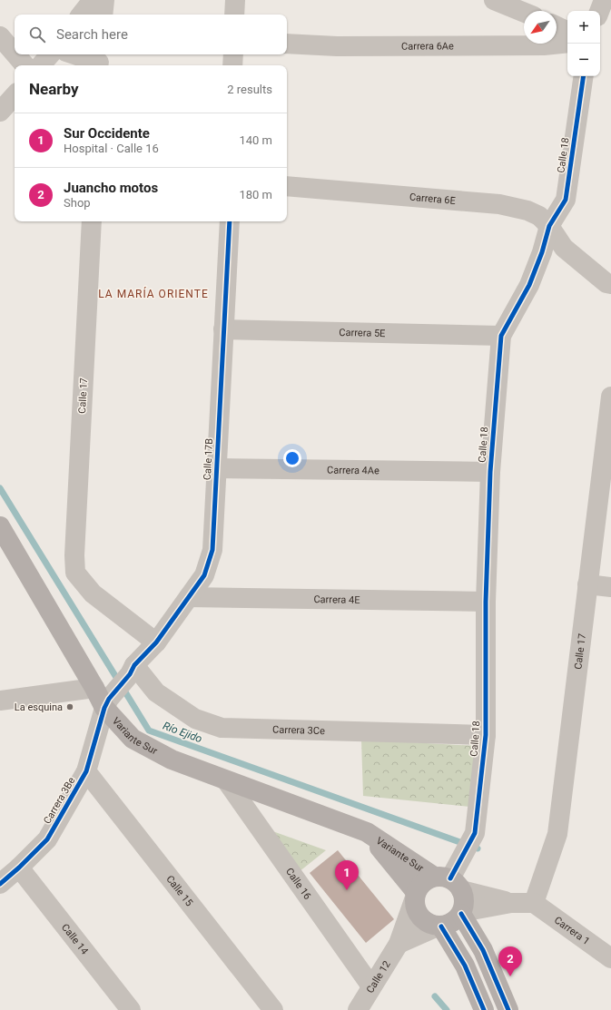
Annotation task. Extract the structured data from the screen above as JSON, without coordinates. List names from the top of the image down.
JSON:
{
  "streets": {
    "main road": ["Variante Sur"],
    "street": [
      "Carrera 6Ae",
      "Calle 18",
      "Carrera 6E",
      "Carrera 5E",
      "Calle 17",
      "Calle 17B",
      "Carrera 4Ae",
      "Carrera 4E",
      "Carrera 3Ce",
      "Carrera 3Be",
      "Calle 16",
      "Calle 15",
      "Carrera 1",
      "Calle 14",
      "Calle 12"
    ]
  },
  "crossings": [
    ["Calle 18", "Carrera 6E"],
    ["Calle 18", "Carrera 5E"],
    ["Calle 18", "Carrera 4Ae"],
    ["Calle 18", "Carrera 4E"],
    ["Calle 18", "Carrera 3Ce"],
    ["Calle 18", "Variante Sur"],
    ["Calle 18", "Calle 12"],
    ["Carrera 5E", "Calle 17B"],
    ["Calle 17", "Calle 17B"],
    ["Calle 17", "Carrera 1"],
    ["Calle 17B", "Carrera 4Ae"],
    ["Calle 17B", "Carrera 4E"],
    ["Calle 17B", "Carrera 3Ce"],
    ["Calle 17B", "Variante Sur"],
    ["Calle 17B", "Carrera 3Be"],
    ["Variante Sur", "Carrera 3Be"],
    ["Variante Sur", "Calle 16"],
    ["Variante Sur", "Calle 12"],
    ["Carrera 3Be", "Calle 15"],
    ["Carrera 3Be", "Calle 14"],
    ["Calle 16", "Calle 12"]
  ],
  "districts": ["LA MARÍA ORIENTE"],
  "water": ["Río Ejido"],
  "places": ["La esquina"],
  "north": "bottom left",
  "page": {
    "map_buttons": ["+", "−"],
    "search": "Search here",
    "heading": ["Nearby", "2 results"],
    "list": [
      {
        "mark": "1",
        "name": "Sur Occidente",
        "note": "Hospital · Calle 16",
        "value": "140 m"
      },
      {
        "mark": "2",
        "name": "Juancho motos",
        "note": "Shop",
        "value": "180 m"
      }
    ],
    "pins": ["1", "2"]
  }
}
